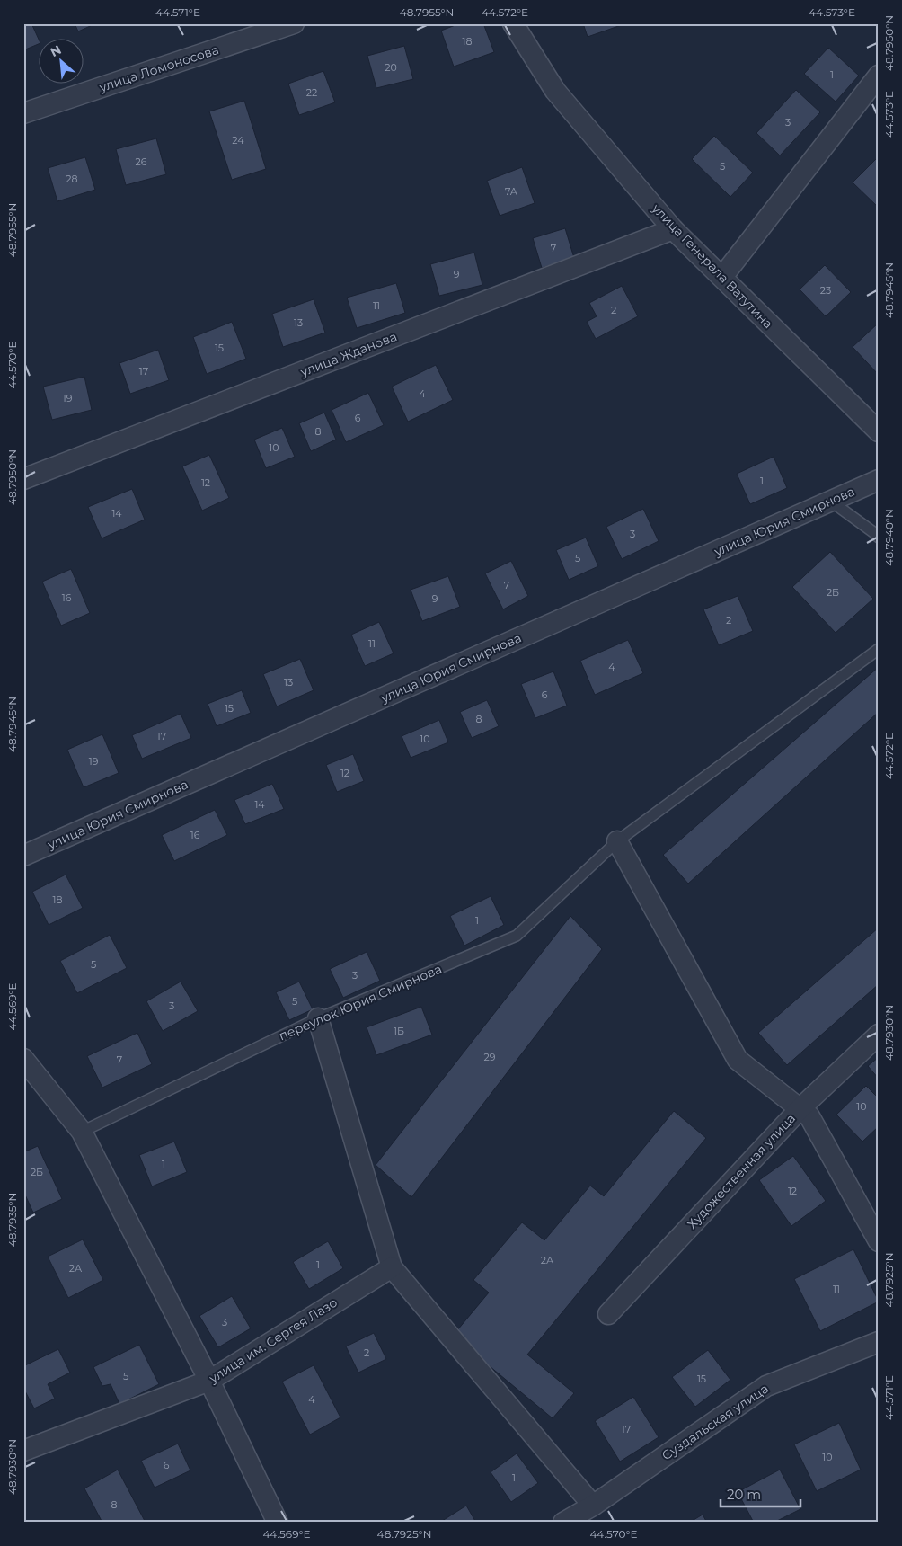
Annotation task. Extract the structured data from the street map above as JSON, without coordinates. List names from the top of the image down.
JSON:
{
  "streets": {
    "street": [
      "улица Ломоносова",
      "улица Генерала Ватутина",
      "улица Жданова",
      "улица Юрия Смирнова",
      "Художественная улица",
      "улица им. Сергея Лазо",
      "Суздальская улица"
    ],
    "lane": ["переулок Юрия Смирнова"]
  },
  "crossings": [
    ["улица Генерала Ватутина", "улица Жданова"]
  ],
  "house_numbers": [
    "18",
    "20",
    "1",
    "22",
    "3",
    "24",
    "26",
    "5",
    "28",
    "7А",
    "7",
    "9",
    "23",
    "11",
    "2",
    "13",
    "15",
    "17",
    "4",
    "19",
    "6",
    "8",
    "10",
    "1",
    "12",
    "14",
    "3",
    "5",
    "7",
    "2Б",
    "16",
    "9",
    "2",
    "11",
    "4",
    "13",
    "6",
    "15",
    "8",
    "17",
    "10",
    "19",
    "12",
    "14",
    "16",
    "18",
    "1",
    "5",
    "3",
    "5",
    "3",
    "1Б",
    "29",
    "7",
    "10",
    "1",
    "2Б",
    "12",
    "2А",
    "1",
    "2А",
    "11",
    "3",
    "2",
    "5",
    "15",
    "4",
    "17",
    "10",
    "6",
    "1",
    "8"
  ],
  "scale_bar": "20 m",
  "north": "top left",
  "coordinates": [
    "44.571°E",
    "48.7955°N",
    "44.572°E",
    "44.573°E",
    "48.7950°N",
    "48.7945°N",
    "44.570°E",
    "48.7940°N",
    "44.569°E",
    "48.7930°N",
    "48.7935°N",
    "48.7925°N"
  ]
}
